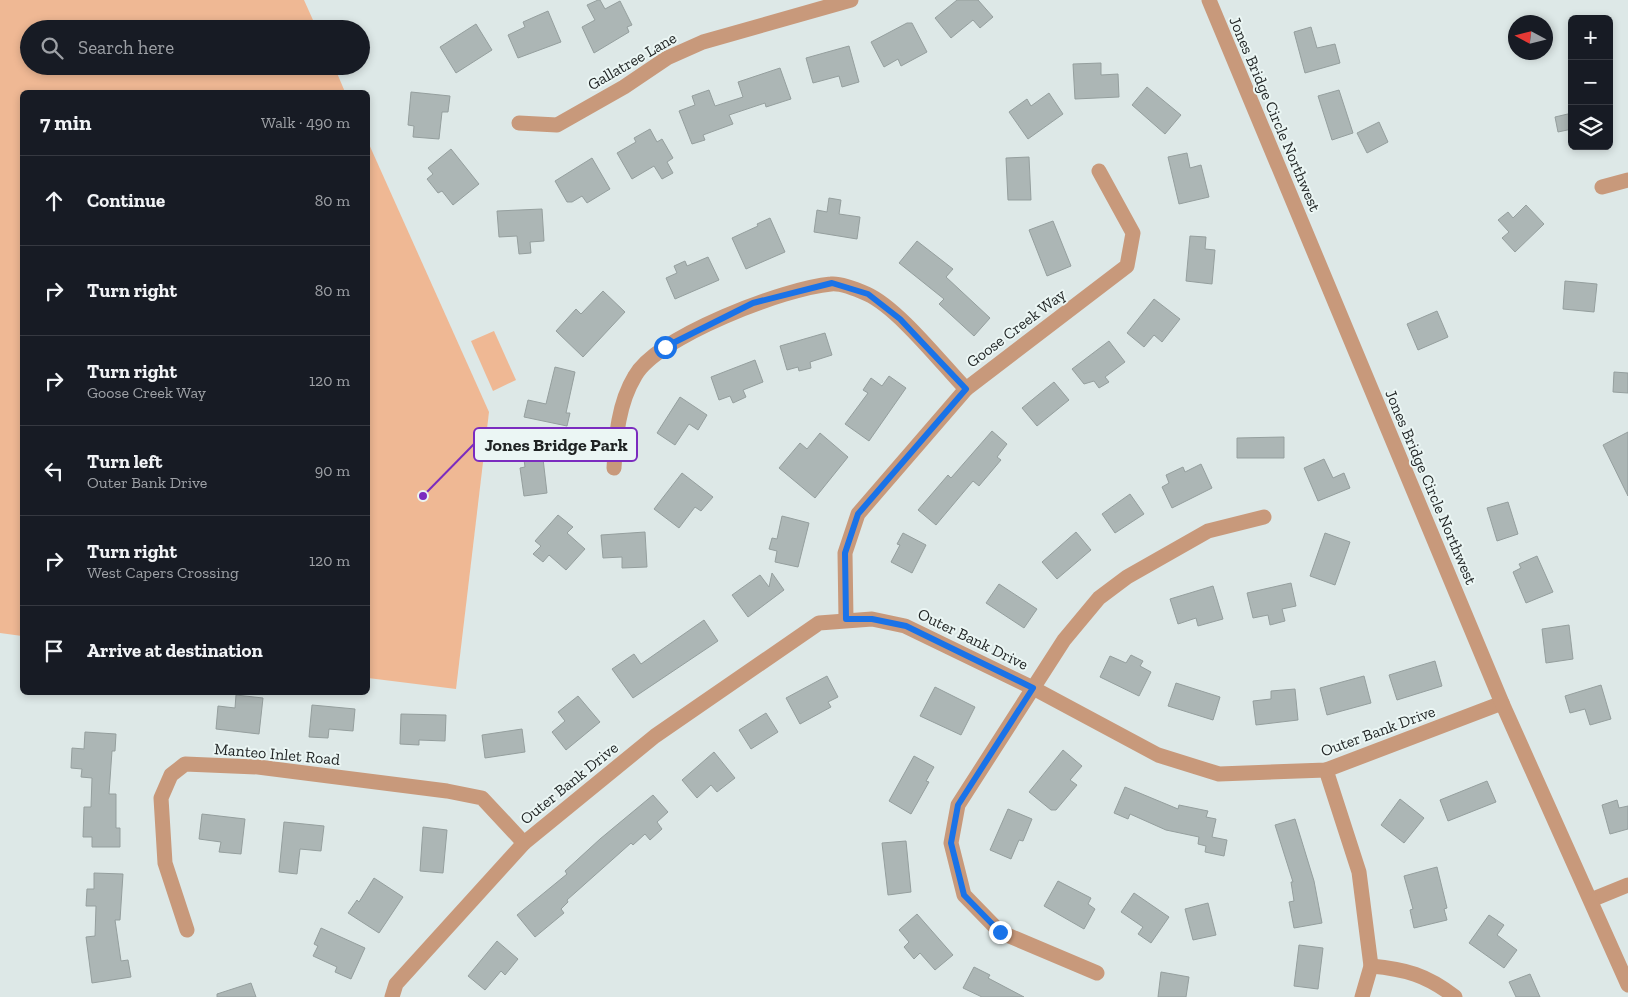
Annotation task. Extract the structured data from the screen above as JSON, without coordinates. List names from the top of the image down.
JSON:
{
  "streets": {
    "street": [
      "Gallatree Lane",
      "Jones Bridge Circle Northwest",
      "Goose Creek Way",
      "Outer Bank Drive",
      "Manteo Inlet Road"
    ]
  },
  "crossings": [
    ["Jones Bridge Circle Northwest", "Outer Bank Drive"],
    ["Goose Creek Way", "Outer Bank Drive"],
    ["Outer Bank Drive", "Manteo Inlet Road"]
  ],
  "places": ["Jones Bridge Park"],
  "north": "left",
  "page": {
    "map_buttons": ["+", "−"],
    "search": "Search here",
    "heading": ["7 min", "Walk · 490 m"],
    "list": [
      ["Continue", "80 m"],
      ["Turn right", "80 m"],
      ["Turn right", "Goose Creek Way", "120 m"],
      ["Turn left", "Outer Bank Drive", "90 m"],
      ["Turn right", "West Capers Crossing", "120 m"],
      "Arrive at destination"
    ]
  }
}
